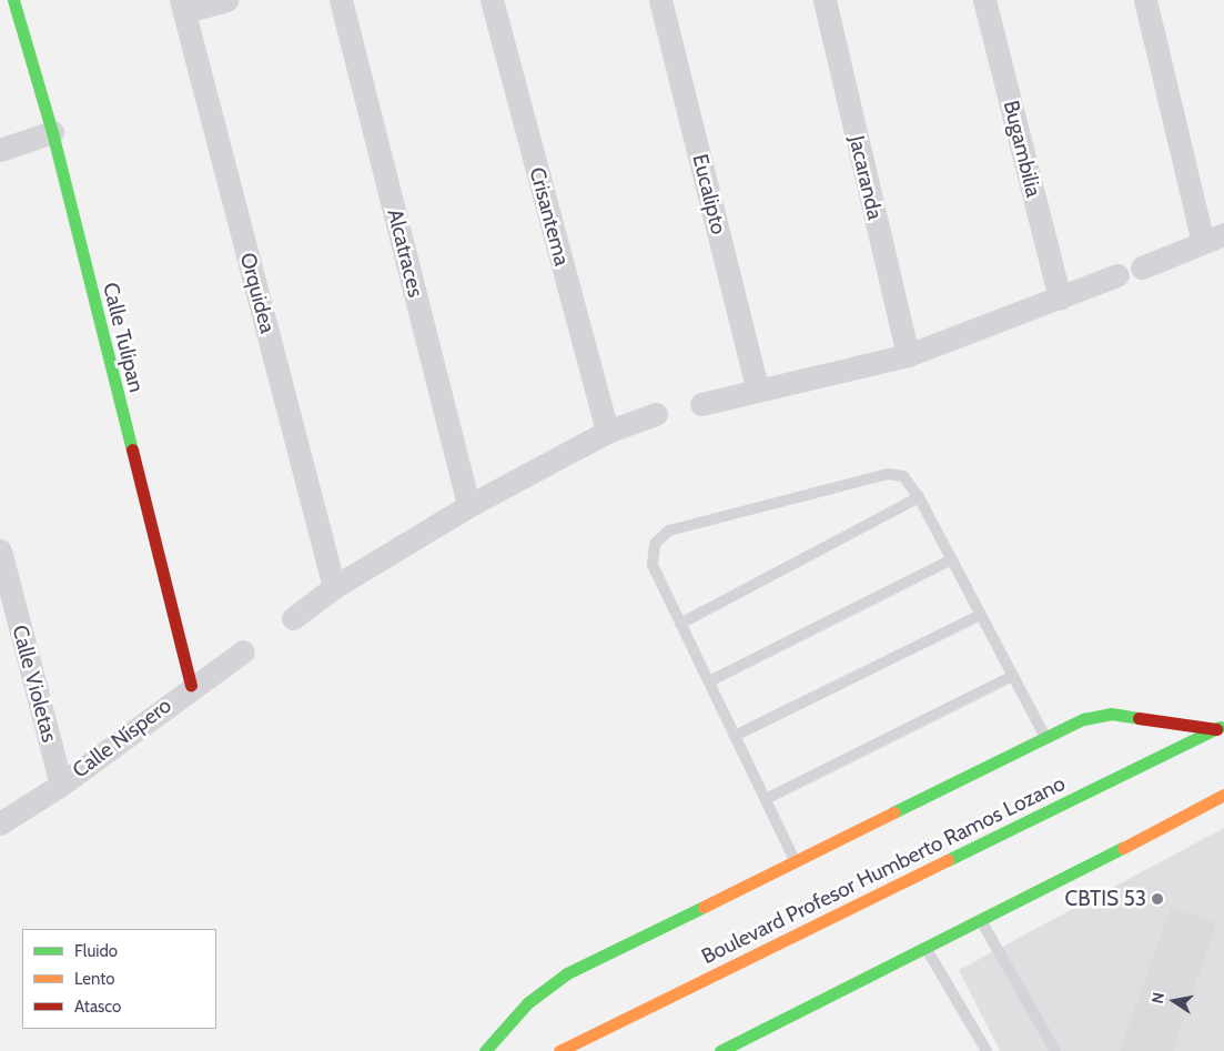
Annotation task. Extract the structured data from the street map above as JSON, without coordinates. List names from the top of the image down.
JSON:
{
  "streets": {
    "main road": ["Calle Tulipan", "Boulevard Profesor Humberto Ramos Lozano"],
    "street": [
      "Bugambilia",
      "Jacaranda",
      "Eucalipto",
      "Crisantema",
      "Alcatraces",
      "Orquidea",
      "Calle Violetas",
      "Calle Níspero"
    ]
  },
  "crossings": [
    ["Calle Tulipan", "Calle Níspero"],
    ["Calle Violetas", "Calle Níspero"]
  ],
  "places": ["CBTIS 53"],
  "legend": ["Fluido", "Lento", "Atasco"],
  "north": "left"
}
